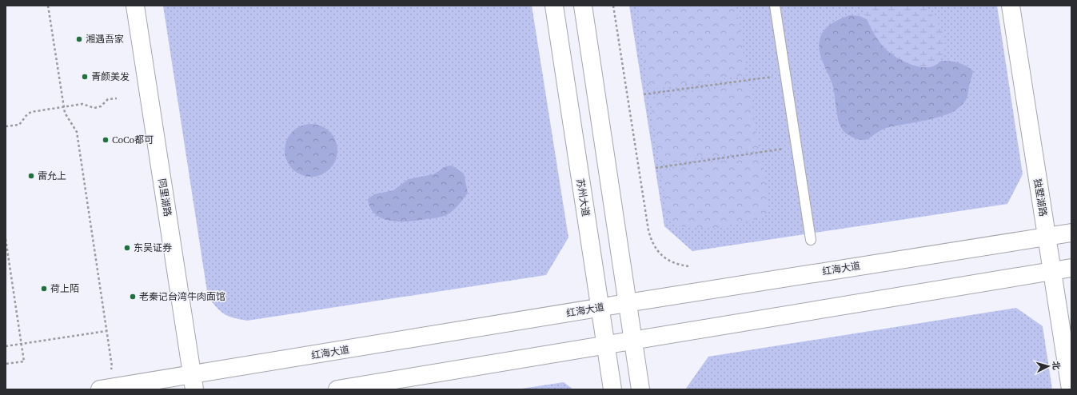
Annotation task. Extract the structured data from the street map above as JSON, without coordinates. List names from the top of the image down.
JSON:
{
  "streets": {
    "main road": [
      "同里湖路",
      "苏州大道",
      "独墅湖路",
      "红海大道"
    ]
  },
  "crossings": [
    ["同里湖路", "红海大道"],
    ["苏州大道", "红海大道"],
    ["独墅湖路", "红海大道"]
  ],
  "places": [
    "湘遇吾家",
    "青颜美发",
    "CoCo都可",
    "雷允上",
    "东吴证券",
    "荷上陌",
    "老秦记台湾牛肉面馆"
  ],
  "north": "right"
}
